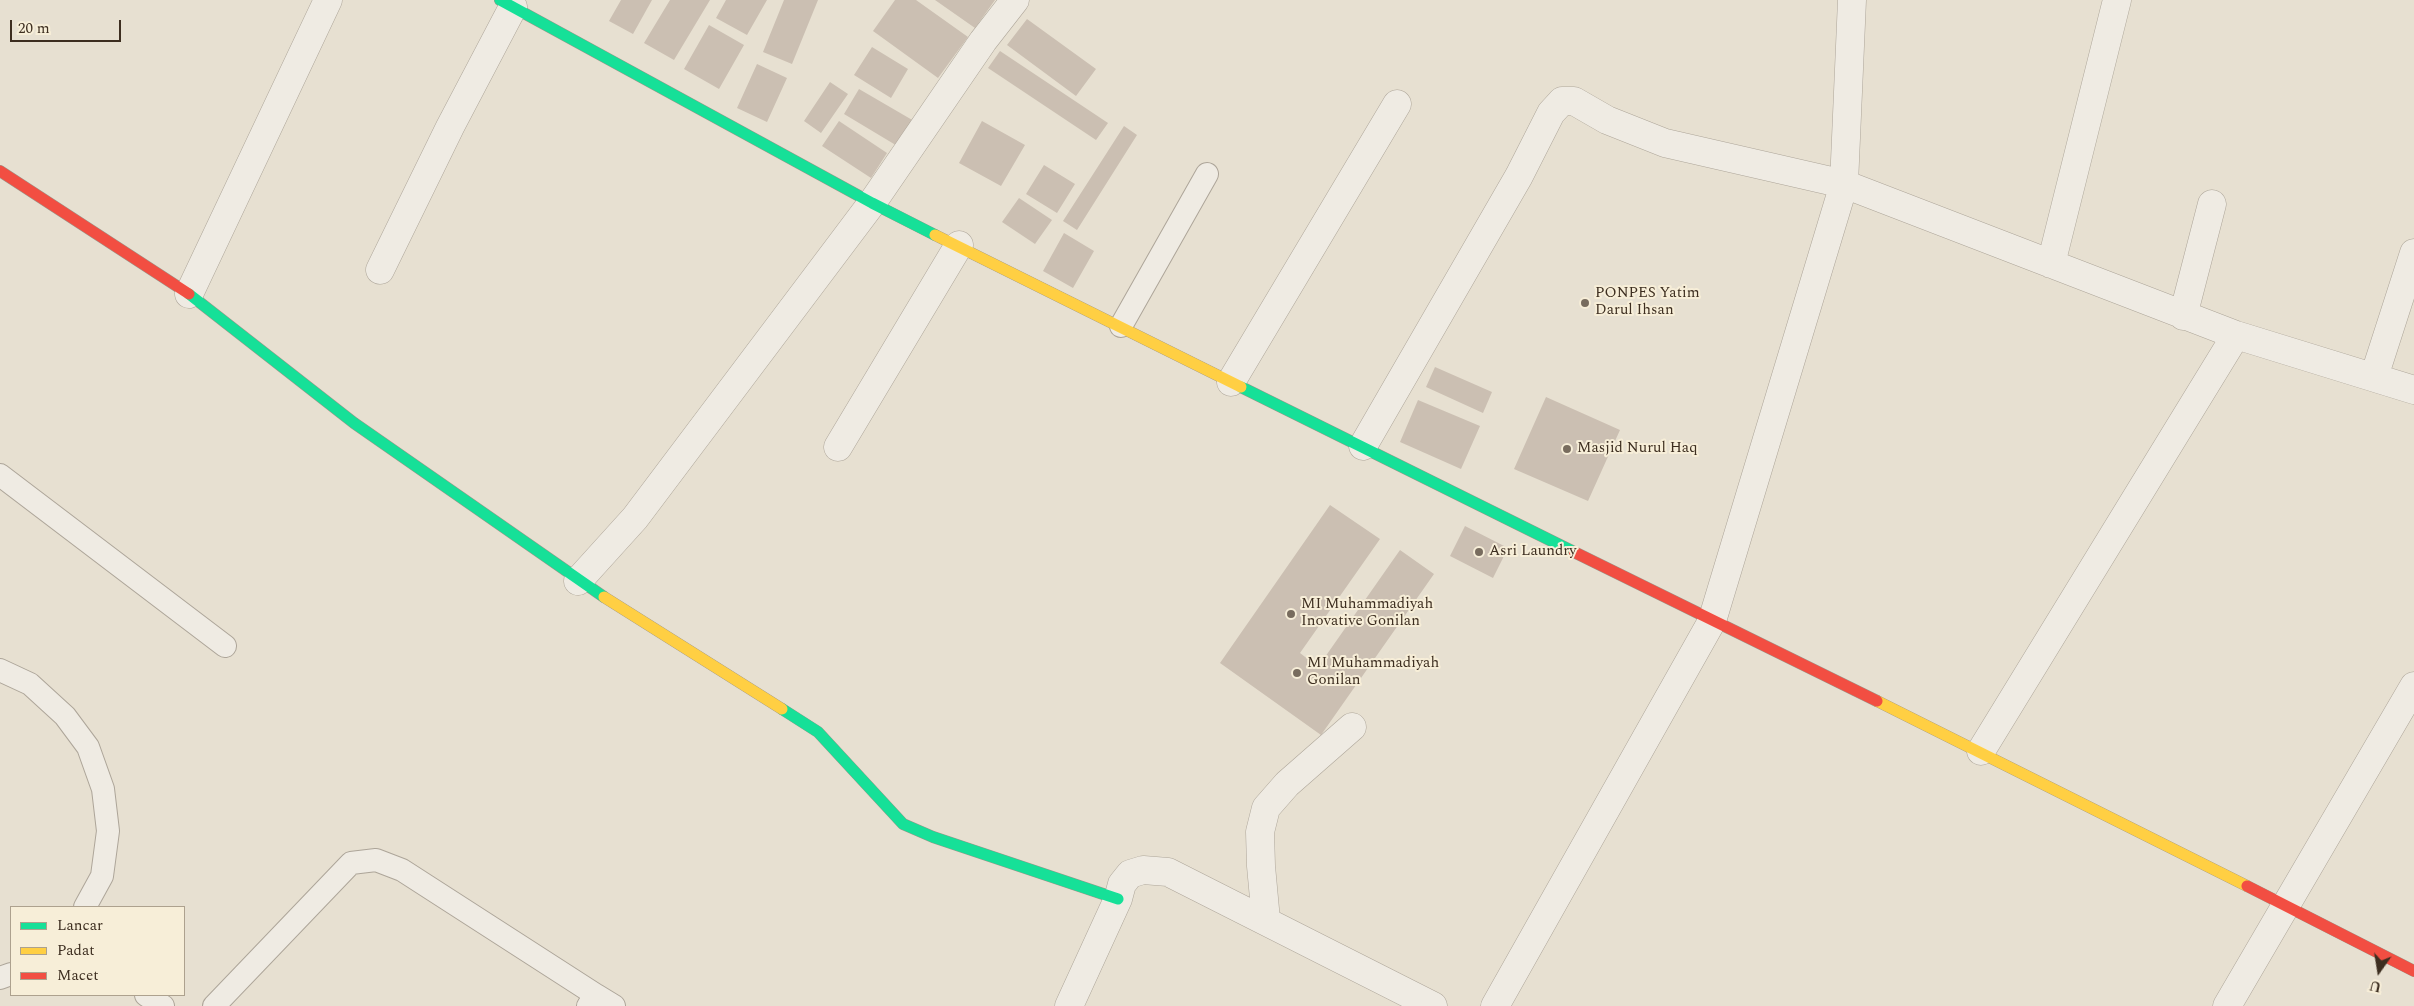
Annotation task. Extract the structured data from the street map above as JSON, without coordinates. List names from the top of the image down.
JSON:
{
  "places": [
    "PONPES Yatim Darul Ihsan",
    "Masjid Nurul Haq",
    "Asri Laundry",
    "MI Muhammadiyah Inovative Gonilan",
    "MI Muhammadiyah Gonilan"
  ],
  "legend": ["Lancar", "Padat", "Macet"],
  "scale_bar": "20 m",
  "north": "bottom"
}
